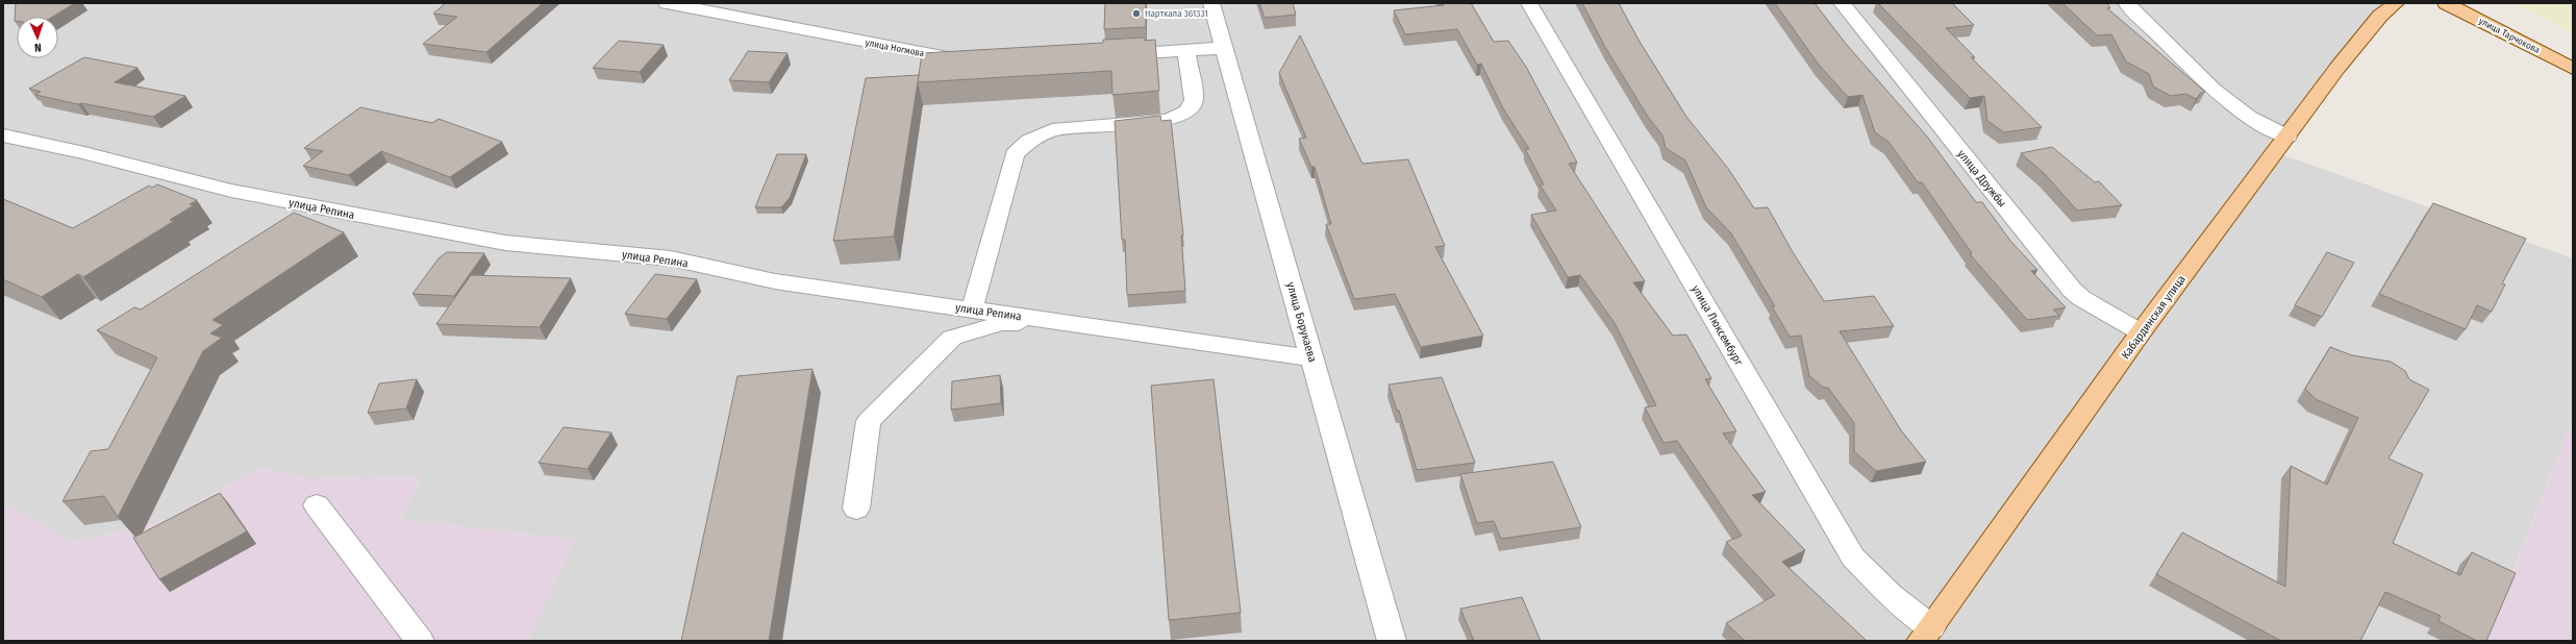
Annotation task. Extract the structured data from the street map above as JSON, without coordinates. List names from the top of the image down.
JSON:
{
  "streets": {
    "main road": ["улица Тарчокова", "Кабардинская улица"],
    "street": [
      "улица Ногмова",
      "улица Дружбы",
      "улица Репина",
      "улица Борукаева",
      "улица Люксембург"
    ]
  },
  "crossings": [
    ["улица Дружбы", "Кабардинская улица"],
    ["улица Репина", "улица Борукаева"],
    ["Кабардинская улица", "улица Люксембург"]
  ],
  "places": ["Нарткала 361331"],
  "north": "bottom"
}
